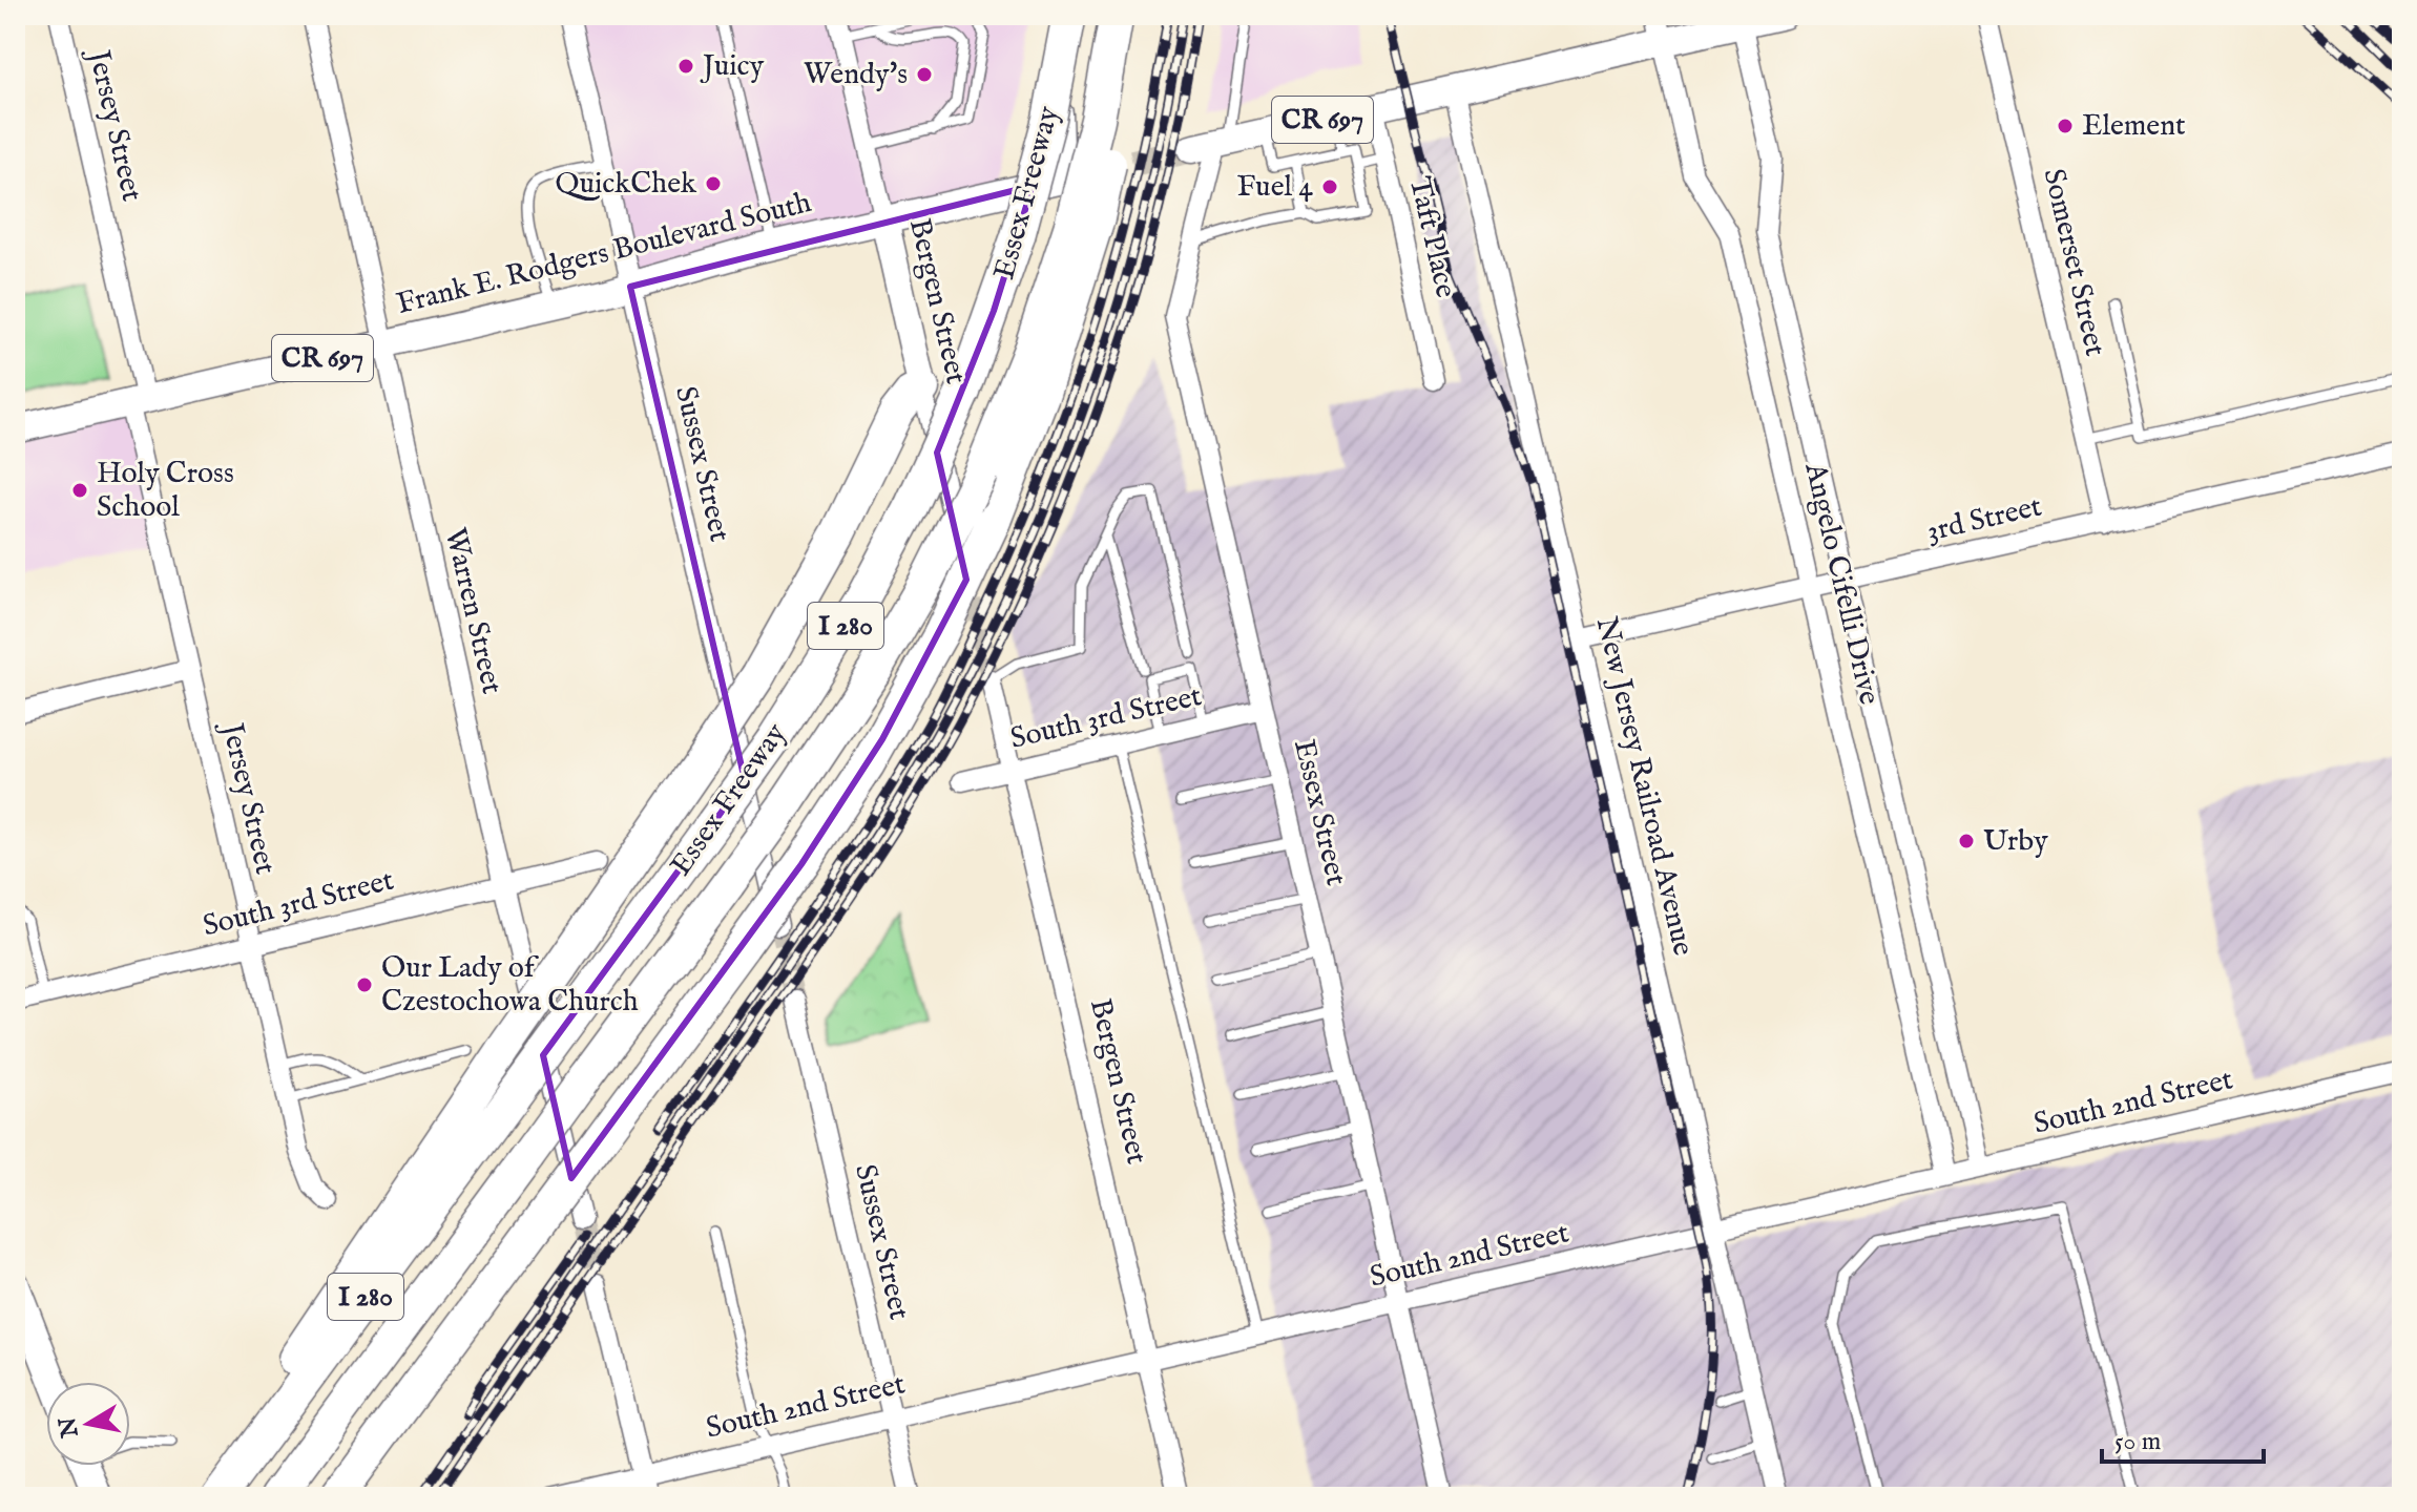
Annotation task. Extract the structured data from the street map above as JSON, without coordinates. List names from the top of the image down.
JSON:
{
  "streets": {
    "highway": ["Essex Freeway", "I 280"],
    "main road": ["CR 697", "Frank E. Rodgers Boulevard South", "Bergen Street"],
    "street": [
      "Jersey Street",
      "Taft Place",
      "Somerset Street",
      "Sussex Street",
      "3rd Street",
      "Angelo Cifelli Drive",
      "Warren Street",
      "South 3rd Street",
      "New Jersey Railroad Avenue",
      "Essex Street",
      "South 2nd Street"
    ]
  },
  "crossings": [
    ["CR 697", "Taft Place"],
    ["CR 697", "Angelo Cifelli Drive"],
    ["CR 697", "New Jersey Railroad Avenue"],
    ["CR 697", "Essex Street"],
    ["Jersey Street", "Frank E. Rodgers Boulevard South"],
    ["Jersey Street", "South 3rd Street"],
    ["Frank E. Rodgers Boulevard South", "Bergen Street"],
    ["Frank E. Rodgers Boulevard South", "Sussex Street"],
    ["Frank E. Rodgers Boulevard South", "Warren Street"],
    ["Somerset Street", "3rd Street"],
    ["Bergen Street", "South 3rd Street"],
    ["Bergen Street", "South 2nd Street"],
    ["Sussex Street", "South 2nd Street"],
    ["3rd Street", "Angelo Cifelli Drive"],
    ["3rd Street", "New Jersey Railroad Avenue"],
    ["Angelo Cifelli Drive", "South 2nd Street"],
    ["Warren Street", "South 3rd Street"],
    ["South 3rd Street", "Essex Street"],
    ["New Jersey Railroad Avenue", "South 2nd Street"],
    ["Essex Street", "South 2nd Street"]
  ],
  "places": [
    "Juicy",
    "Wendy's",
    "Element",
    "QuickChek",
    "Fuel 4",
    "Holy Cross School",
    "Urby",
    "Our Lady of Czestochowa Church"
  ],
  "scale_bar": "50 m",
  "north": "left"
}
